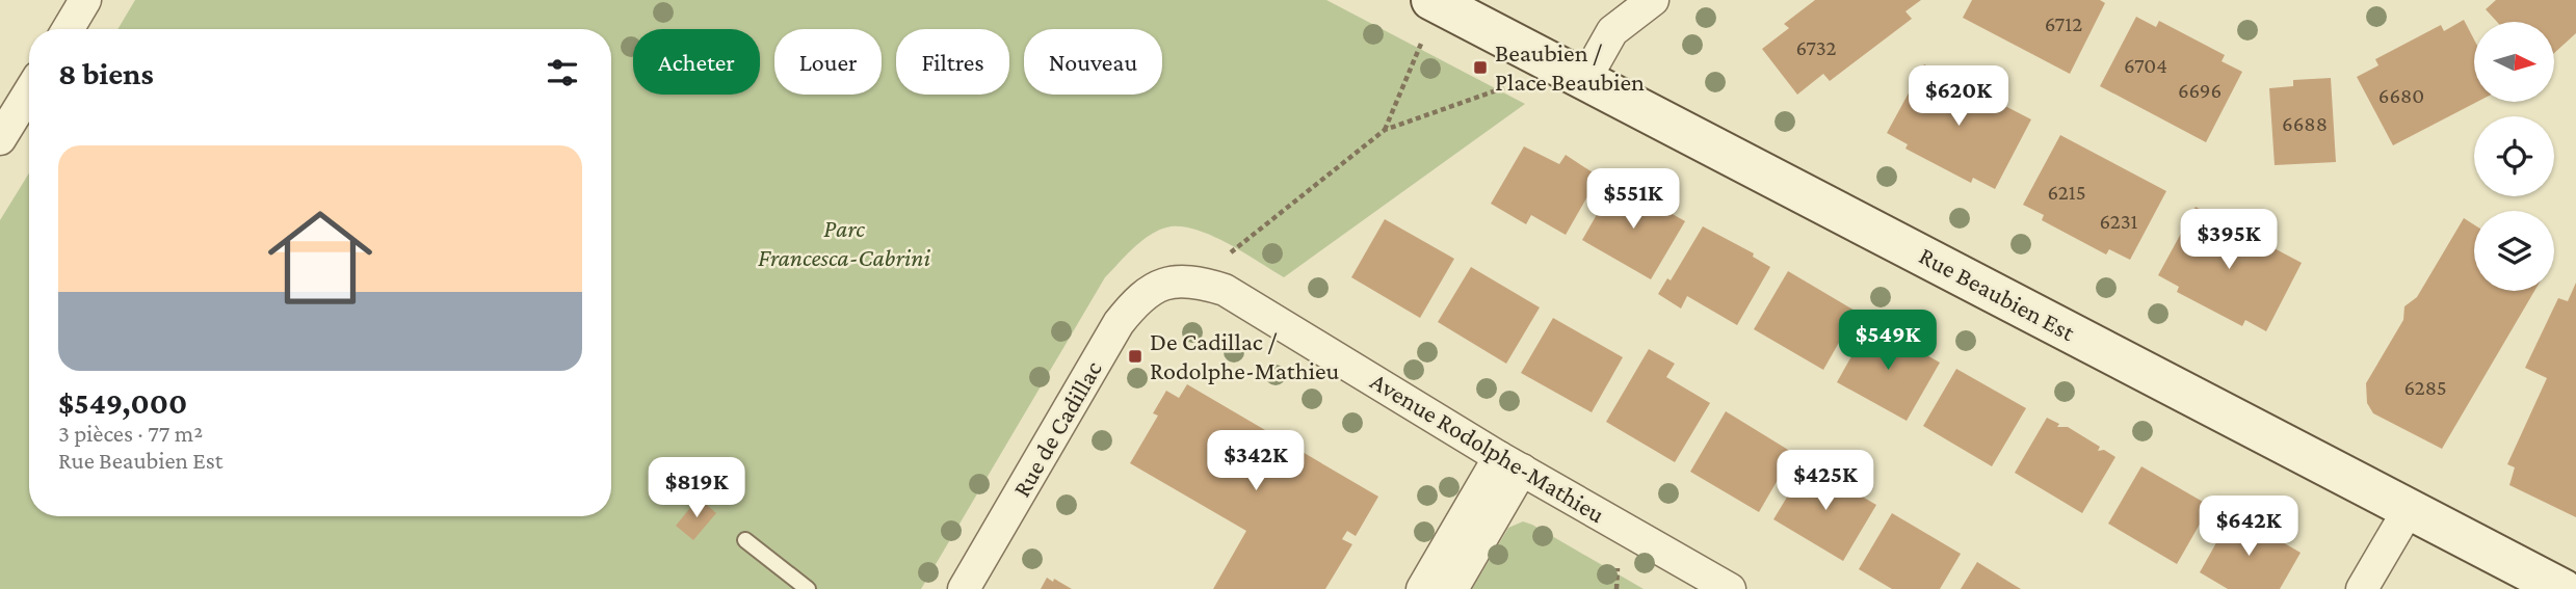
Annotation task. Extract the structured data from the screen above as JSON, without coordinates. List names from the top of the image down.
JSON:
{
  "streets": {
    "street": ["Rue Beaubien Est", "Rue de Cadillac", "Avenue Rodolphe-Mathieu"]
  },
  "crossings": [
    ["Rue de Cadillac", "Avenue Rodolphe-Mathieu"]
  ],
  "parks": ["Parc Francesca-Cabrini"],
  "places": {
    "transit": ["Beaubien / Place Beaubien", "De Cadillac / Rodolphe-Mathieu"]
  },
  "house_numbers": [
    "6712",
    "6732",
    "6704",
    "6696",
    "6680",
    "6688",
    "6215",
    "6231",
    "6285"
  ],
  "north": "right",
  "page": {
    "chip": [
      "Acheter",
      "Louer",
      "Filtres",
      "Nouveau"
    ],
    "heading": "8 biens",
    "price": [
      "$620K",
      "$551K",
      "$395K",
      "$549K",
      "$342K",
      "$425K",
      "$819K",
      "$642K"
    ],
    "list": [
      {
        "name": "$549,000",
        "note": "3 pièces · 77 m² · Rue Beaubien Est"
      }
    ]
  }
}
